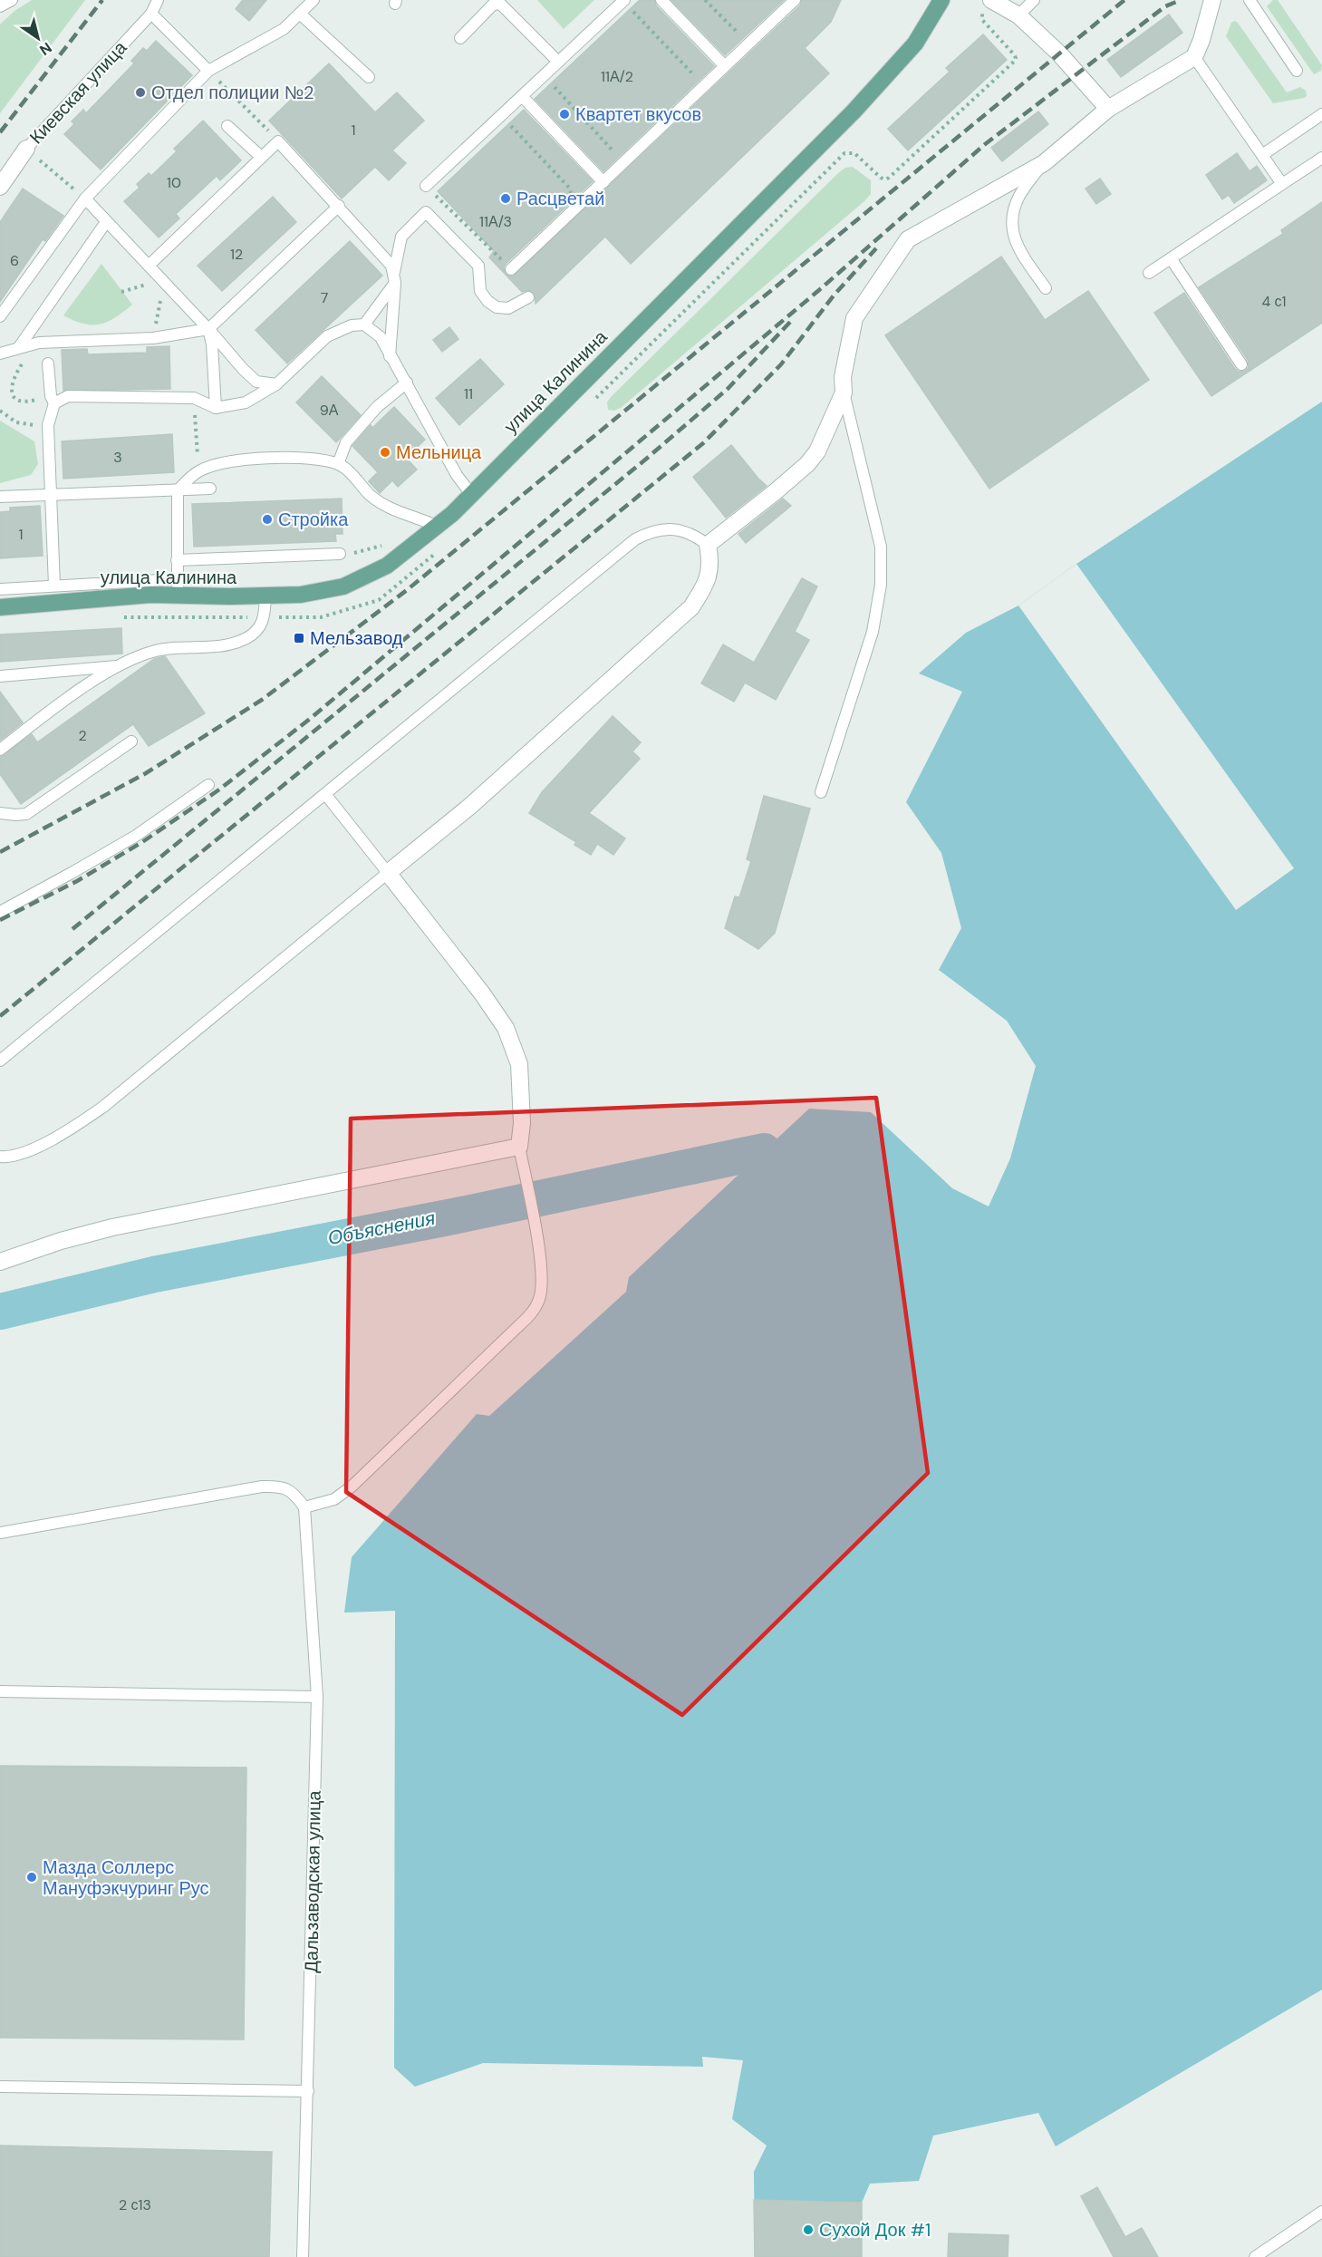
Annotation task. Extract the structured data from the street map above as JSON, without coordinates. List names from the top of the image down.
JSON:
{
  "streets": {
    "main road": ["улица Калинина"],
    "street": ["Киевская улица"],
    "lane": ["Дальзаводская улица"]
  },
  "water": ["Объяснения"],
  "places": {
    "other": [
      "Отдел полиции №2",
      "Квартет вкусов",
      "Расцветай",
      "Мельница",
      "Стройка",
      "Мазда Соллерс Мануфэкчуринг Рус",
      "Сухой Док #1"
    ],
    "transit": ["Мельзавод"]
  },
  "house_numbers": [
    "11А/2",
    "1",
    "10",
    "11А/3",
    "12",
    "6",
    "7",
    "4 с1",
    "11",
    "9А",
    "3",
    "1",
    "2",
    "2 с13"
  ],
  "north": "bottom right"
}
